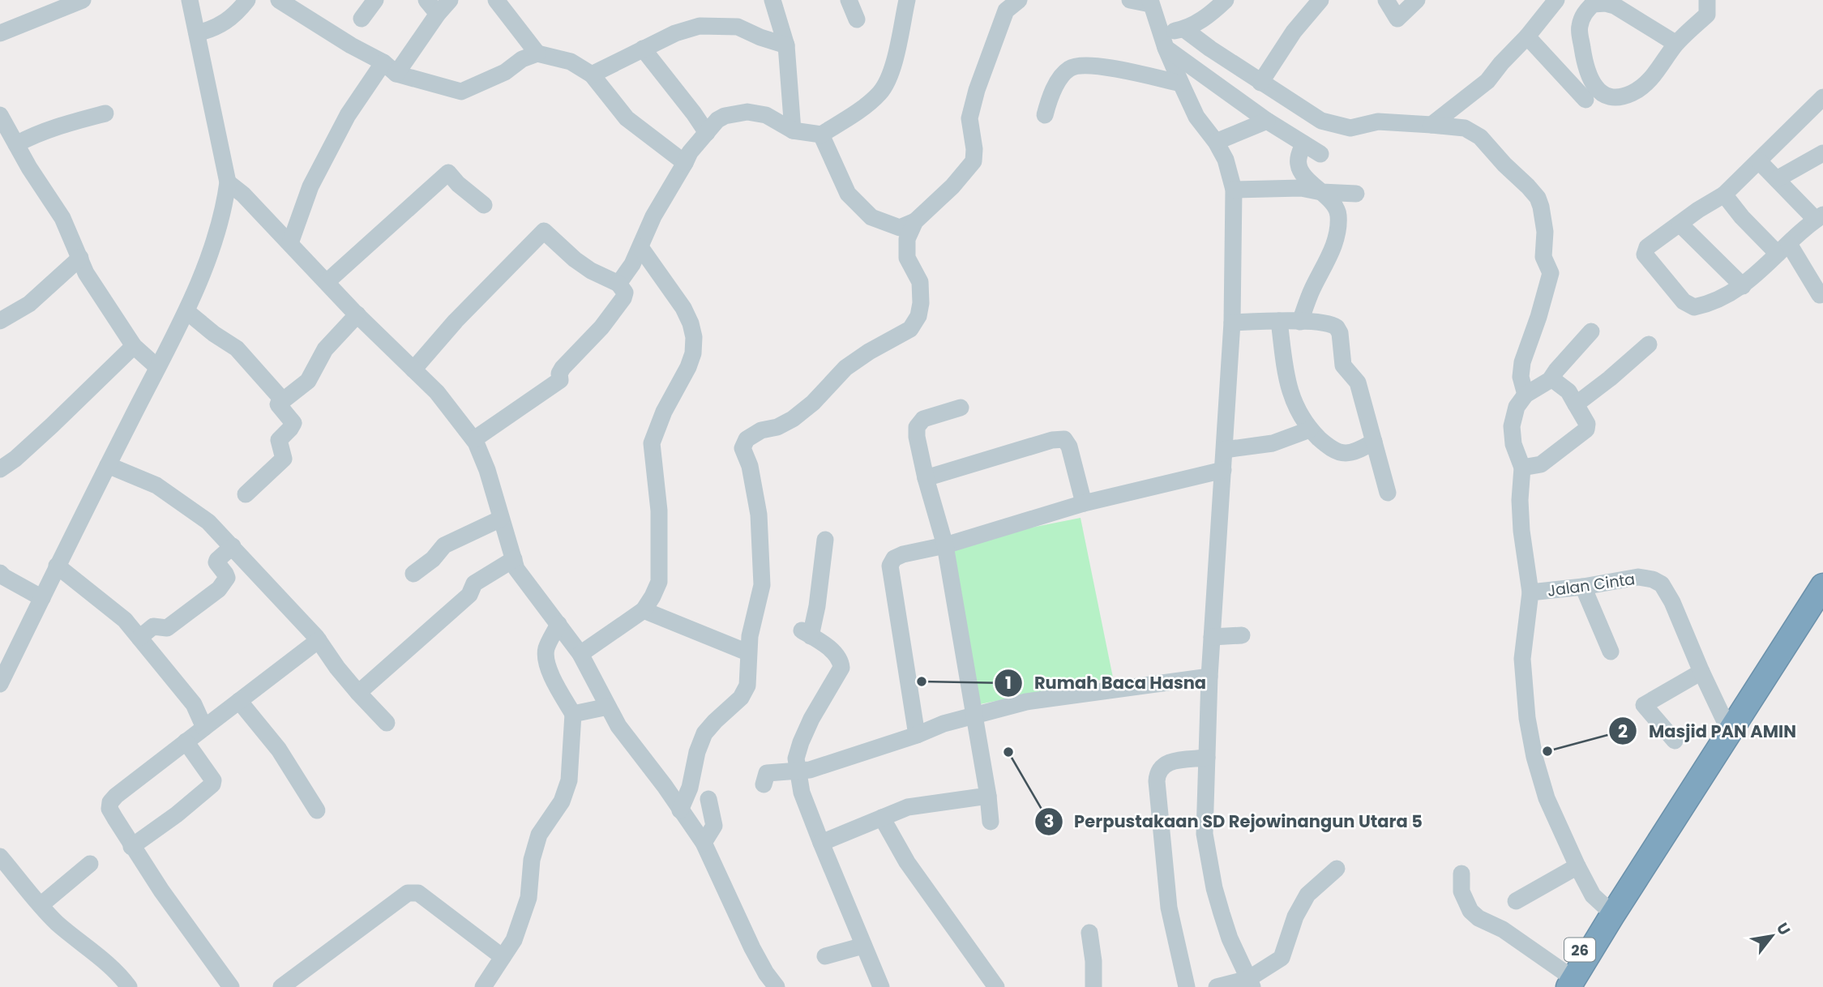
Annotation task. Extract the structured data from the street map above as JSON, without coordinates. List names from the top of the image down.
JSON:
{
  "streets": {
    "highway": ["26"],
    "street": ["Jalan Cinta"]
  },
  "crossings": [
    ["Jalan Cinta", "26"]
  ],
  "places": ["Rumah Baca Hasna", "Masjid PAN AMIN", "Perpustakaan SD Rejowinangun Utara 5"],
  "north": "top right"
}
